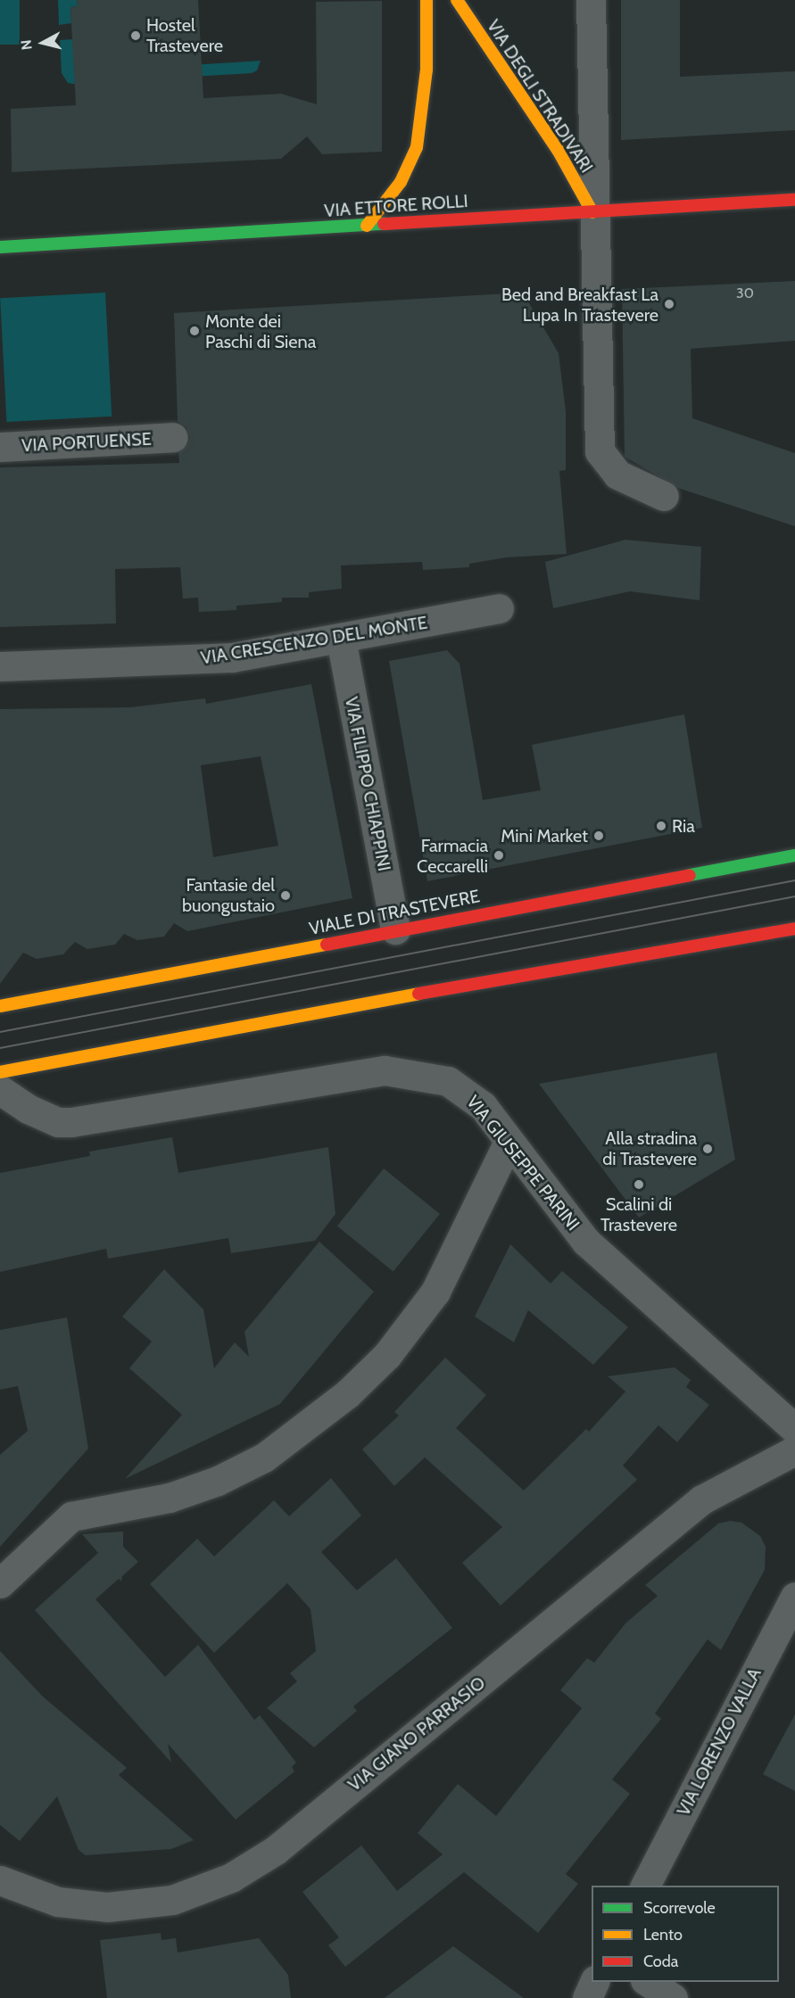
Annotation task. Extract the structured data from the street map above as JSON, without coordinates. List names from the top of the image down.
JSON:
{
  "streets": {
    "main road": ["VIA DEGLI STRADIVARI", "VIA ETTORE ROLLI", "VIALE DI TRASTEVERE"],
    "street": [
      "VIA PORTUENSE",
      "VIA CRESCENZO DEL MONTE",
      "VIA FILIPPO CHIAPPINI",
      "VIA GIUSEPPE PARINI",
      "VIA GIANO PARRASIO",
      "VIA LORENZO VALLA"
    ]
  },
  "crossings": [
    ["VIA DEGLI STRADIVARI", "VIA ETTORE ROLLI"],
    ["VIA CRESCENZO DEL MONTE", "VIA FILIPPO CHIAPPINI"],
    ["VIA FILIPPO CHIAPPINI", "VIALE DI TRASTEVERE"]
  ],
  "places": [
    "Hostel Trastevere",
    "Bed and Breakfast La Lupa In Trastevere",
    "Monte dei Paschi di Siena",
    "Ria",
    "Mini Market",
    "Farmacia Ceccarelli",
    "Fantasie del buongustaio",
    "Alla stradina di Trastevere",
    "Scalini di Trastevere"
  ],
  "house_numbers": ["30"],
  "legend": ["Scorrevole", "Lento", "Coda"],
  "north": "left"
}
